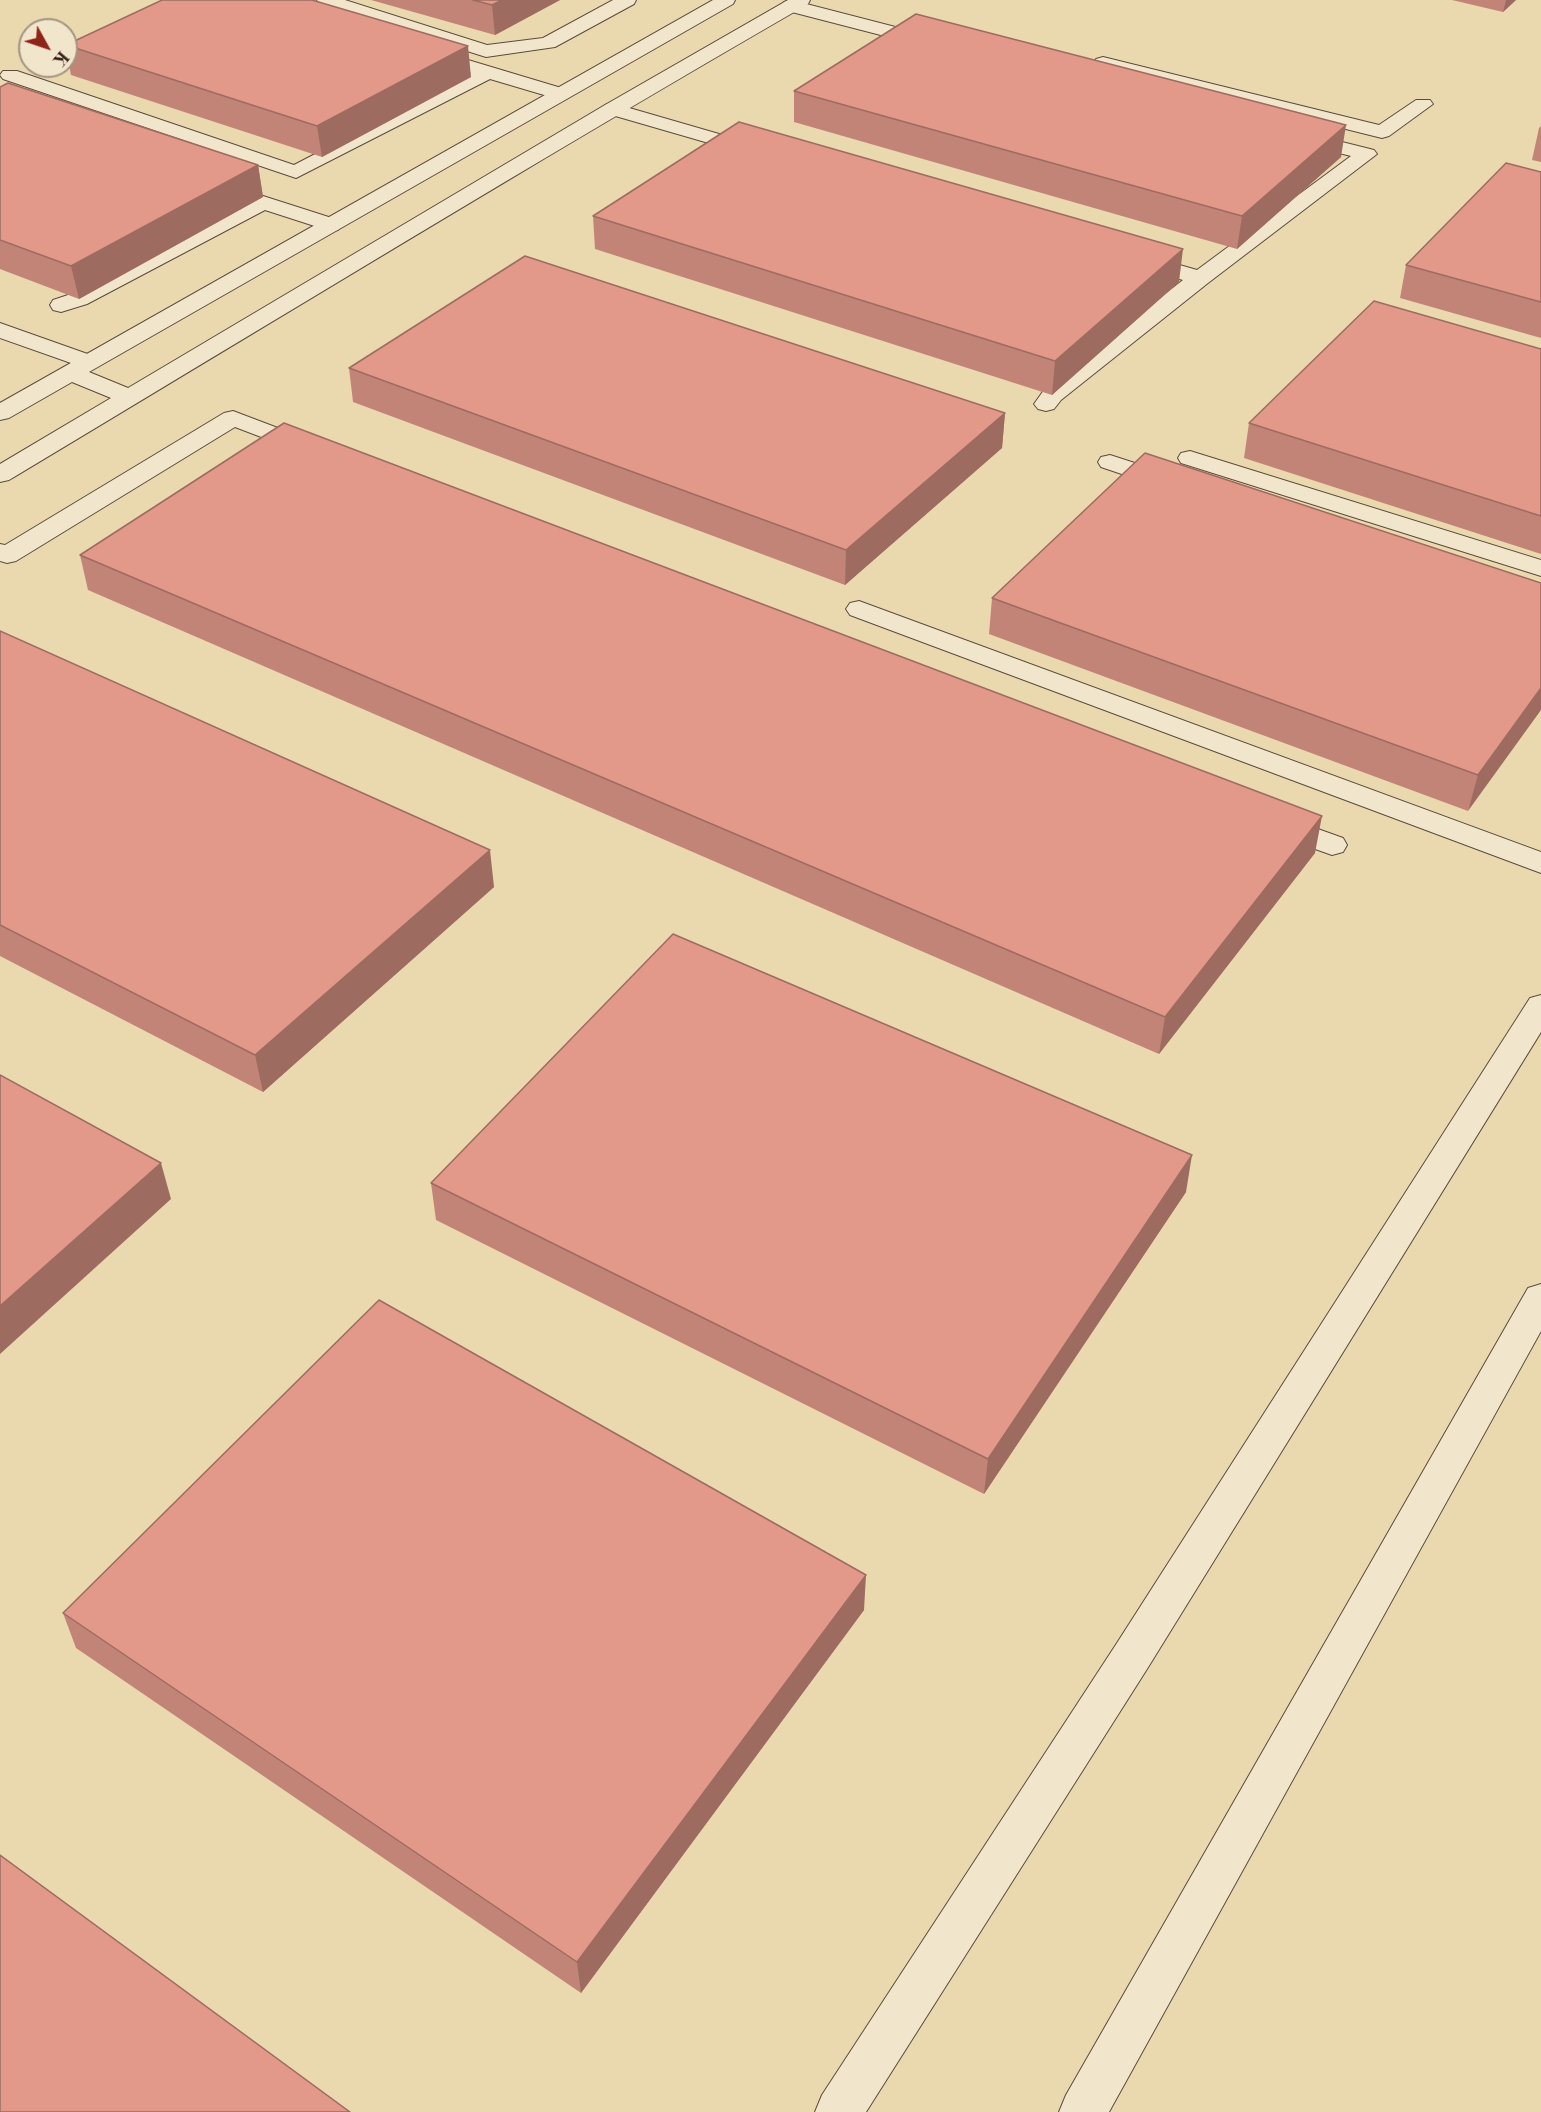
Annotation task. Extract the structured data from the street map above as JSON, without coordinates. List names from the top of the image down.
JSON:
{
  "north": "bottom right"
}
